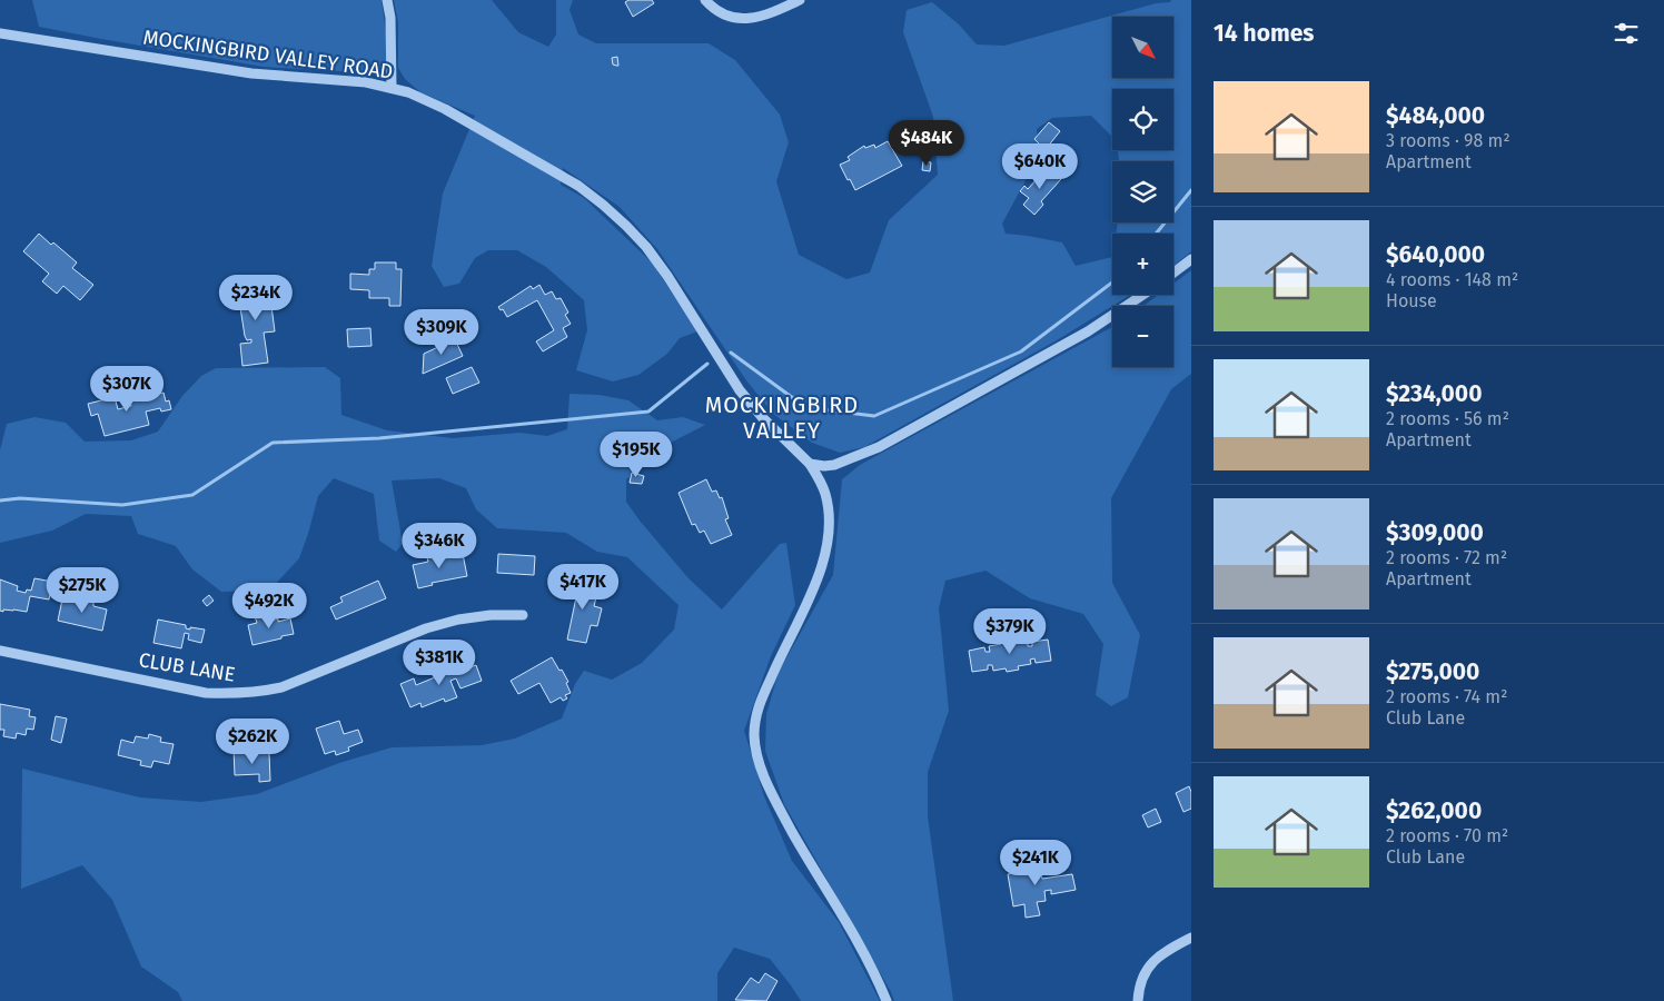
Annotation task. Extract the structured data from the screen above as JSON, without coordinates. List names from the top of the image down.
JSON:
{
  "streets": {
    "street": ["MOCKINGBIRD VALLEY ROAD", "CLUB LANE"]
  },
  "districts": ["MOCKINGBIRD VALLEY"],
  "north": "bottom right",
  "page": {
    "heading": "14 homes",
    "map_buttons": ["+", "−"],
    "list": [
      {
        "name": "$484,000",
        "note": "3 rooms · 98 m² · Apartment"
      },
      {
        "name": "$640,000",
        "note": "4 rooms · 148 m² · House"
      },
      {
        "name": "$234,000",
        "note": "2 rooms · 56 m² · Apartment"
      },
      {
        "name": "$309,000",
        "note": "2 rooms · 72 m² · Apartment"
      },
      {
        "name": "$275,000",
        "note": "2 rooms · 74 m² · Club Lane"
      },
      {
        "name": "$262,000",
        "note": "2 rooms · 70 m² · Club Lane"
      }
    ],
    "price": [
      "$484K",
      "$640K",
      "$234K",
      "$309K",
      "$307K",
      "$195K",
      "$346K",
      "$417K",
      "$275K",
      "$492K",
      "$379K",
      "$381K",
      "$262K",
      "$241K"
    ]
  }
}
